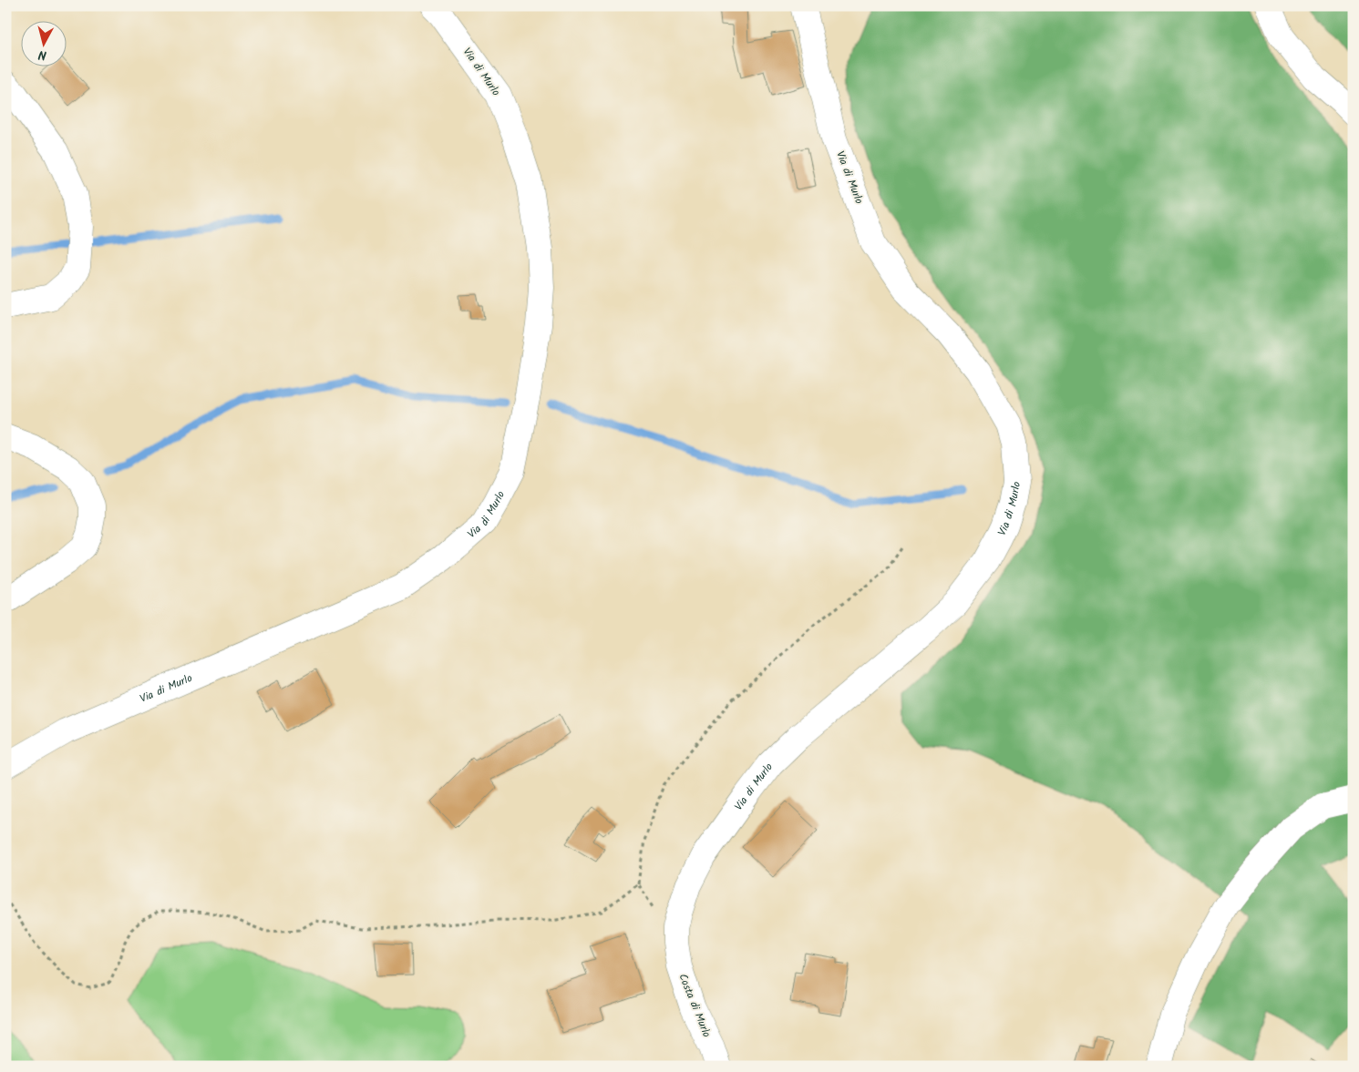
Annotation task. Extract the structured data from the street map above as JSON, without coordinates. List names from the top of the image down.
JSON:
{
  "streets": {
    "street": ["Via di Murlo", "Costa di Murlo"]
  },
  "crossings": [
    ["Via di Murlo", "Costa di Murlo"]
  ],
  "north": "bottom"
}
